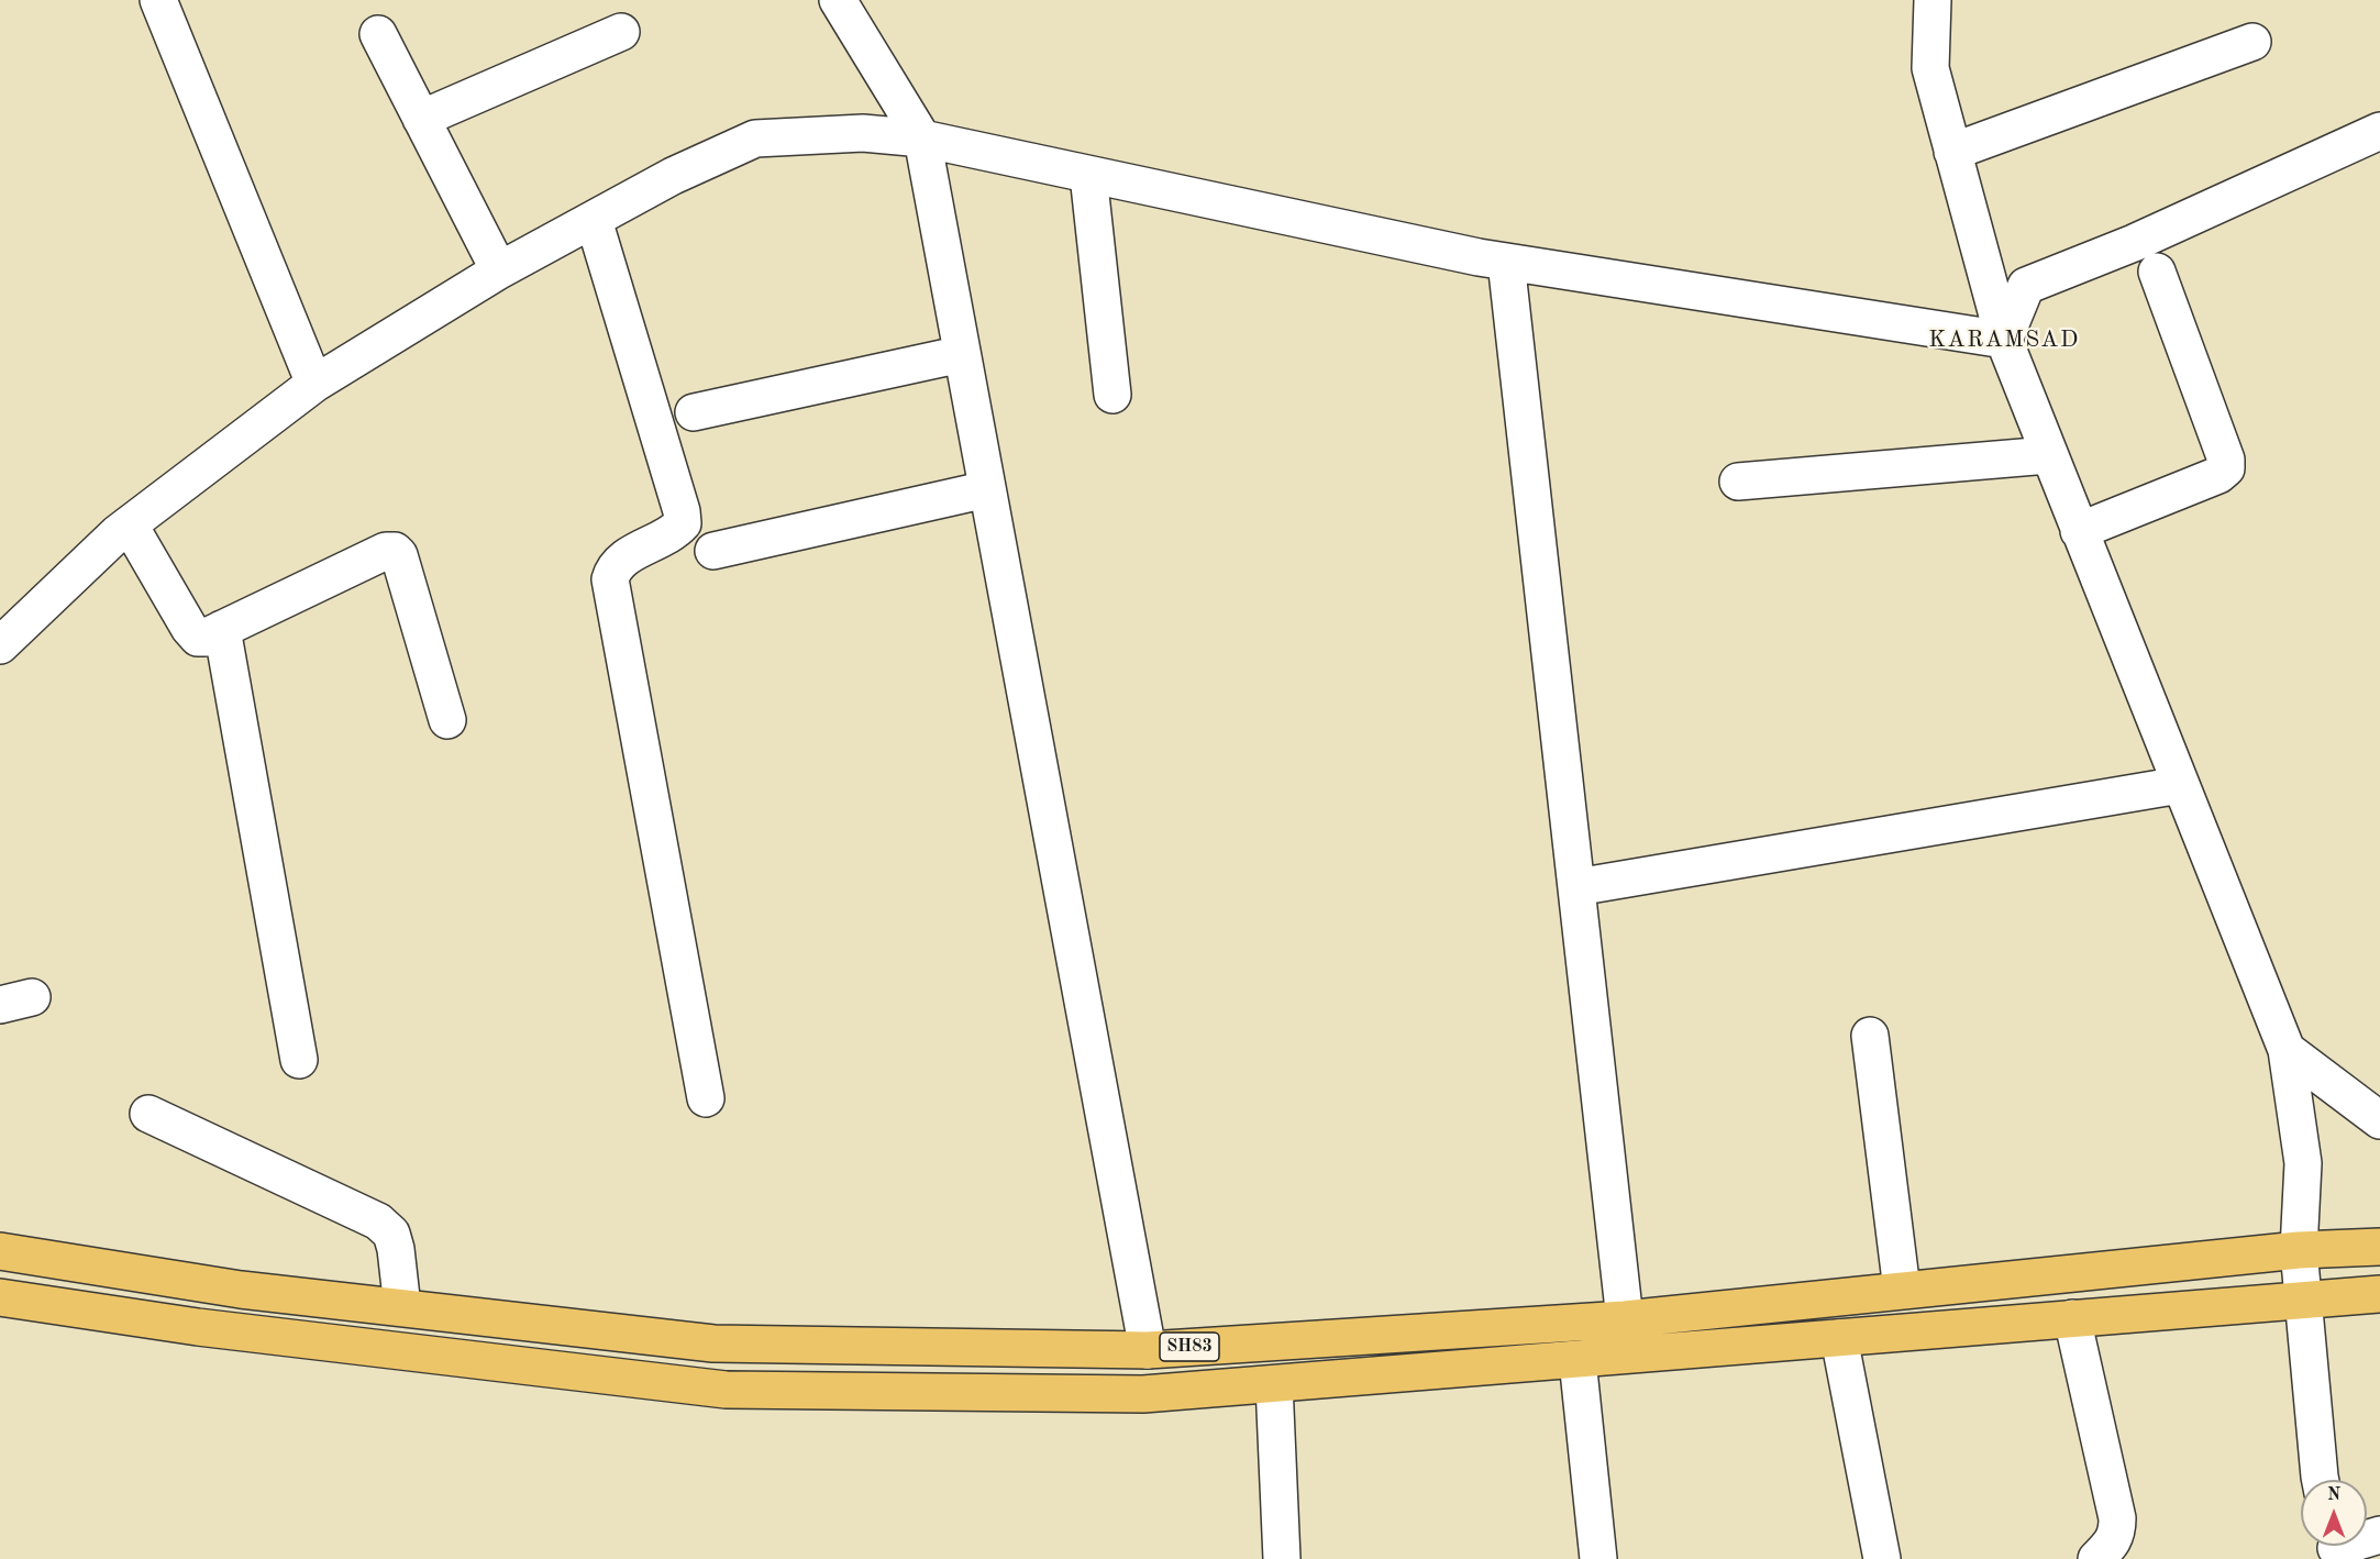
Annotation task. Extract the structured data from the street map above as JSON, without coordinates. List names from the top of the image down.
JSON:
{
  "streets": {
    "main road": ["SH83"]
  },
  "districts": ["KARAMSAD"],
  "north": "top"
}
